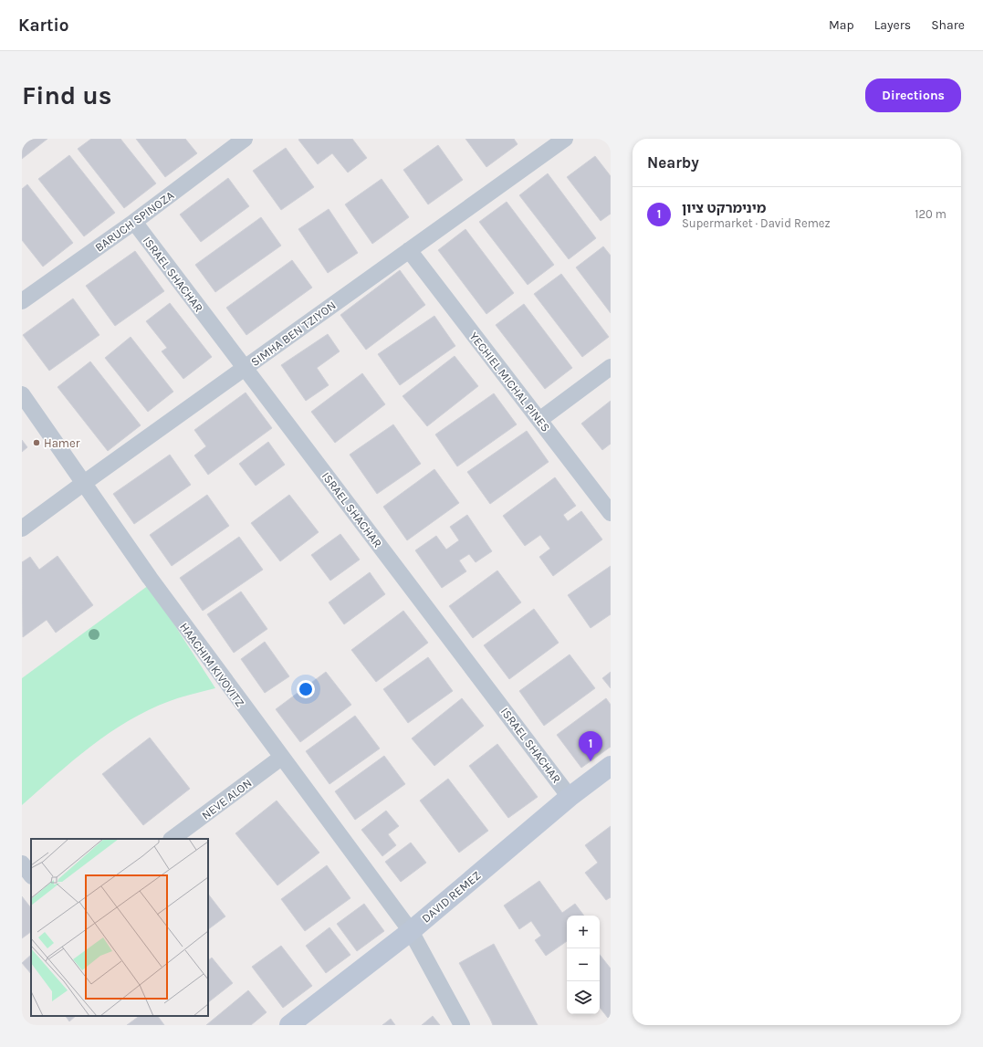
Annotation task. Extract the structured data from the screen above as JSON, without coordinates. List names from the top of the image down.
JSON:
{
  "streets": {
    "street": [
      "BARUCH SPINOZA",
      "ISRAEL SHACHAR",
      "SIMHA BEN TZIYON",
      "YECHIEL MICHAL PINES",
      "HAACHIM KIVOVITZ",
      "NEVE ALON",
      "DAVID REMEZ"
    ]
  },
  "crossings": [
    ["BARUCH SPINOZA", "ISRAEL SHACHAR"],
    ["ISRAEL SHACHAR", "SIMHA BEN TZIYON"],
    ["ISRAEL SHACHAR", "DAVID REMEZ"],
    ["SIMHA BEN TZIYON", "YECHIEL MICHAL PINES"],
    ["SIMHA BEN TZIYON", "HAACHIM KIVOVITZ"],
    ["HAACHIM KIVOVITZ", "NEVE ALON"],
    ["HAACHIM KIVOVITZ", "DAVID REMEZ"]
  ],
  "places": ["Hamer"],
  "page": {
    "header": "Kartio",
    "nav": ["Map", "Layers", "Share"],
    "buttons": "Directions",
    "title": "Find us",
    "heading": "Nearby",
    "list": [
      {
        "mark": "1",
        "name": "מינימרקט ציון",
        "note": "Supermarket · David Remez",
        "value": "120 m"
      }
    ],
    "pins": "1",
    "map_buttons": ["+", "−"]
  }
}
